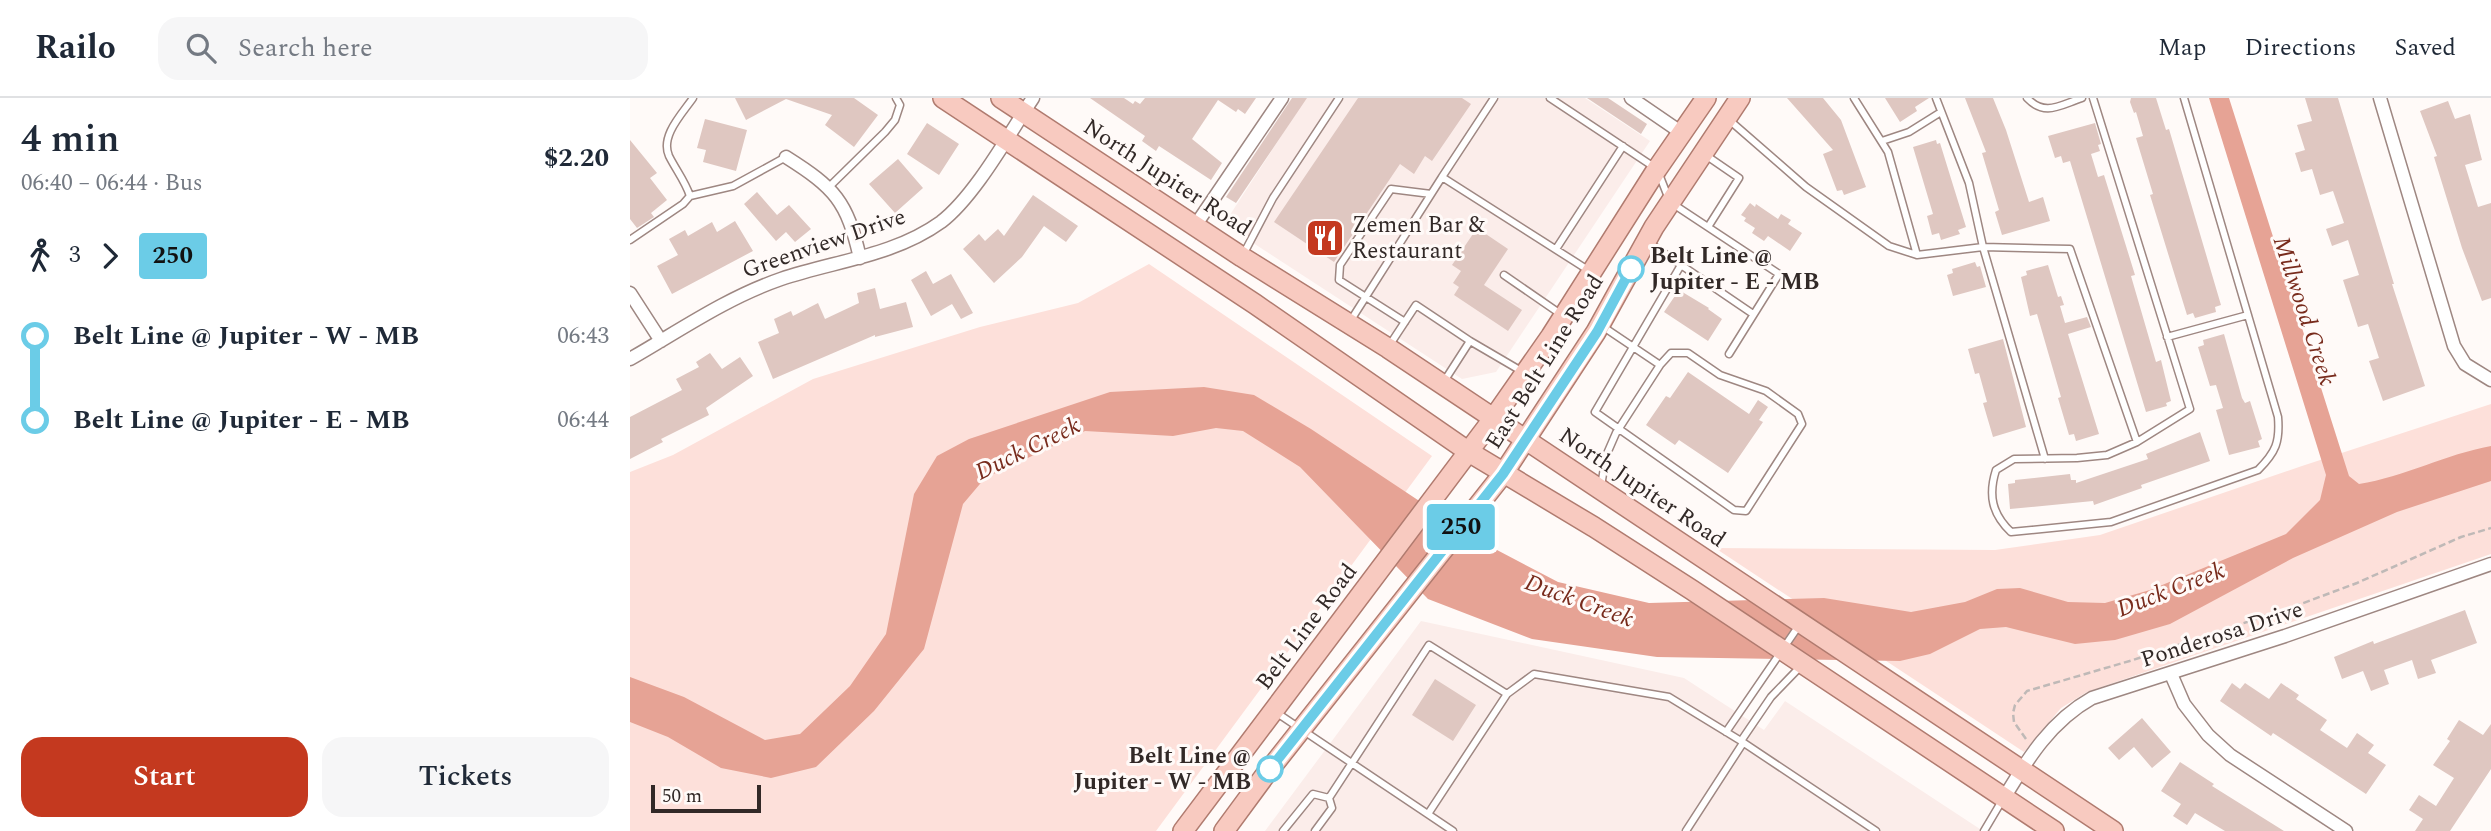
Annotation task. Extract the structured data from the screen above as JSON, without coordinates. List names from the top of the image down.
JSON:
{
  "streets": {
    "main road": ["North Jupiter Road", "East Belt Line Road", "Belt Line Road"],
    "street": ["Greenview Drive", "Ponderosa Drive"]
  },
  "crossings": [
    ["North Jupiter Road", "Greenview Drive"],
    ["North Jupiter Road", "East Belt Line Road"],
    ["North Jupiter Road", "Ponderosa Drive"],
    ["East Belt Line Road", "Belt Line Road"]
  ],
  "water": ["Millwood Creek", "Duck Creek"],
  "places": {
    "restaurant": ["Zemen Bar & Restaurant"],
    "other": ["Belt Line @ Jupiter - E - MB", "Belt Line @ Jupiter - W - MB"]
  },
  "lines": ["bus line 250"],
  "scale_bar": "50 m",
  "page": {
    "header": "Railo",
    "search": "Search here",
    "nav": ["Map", "Directions", "Saved"],
    "heading": ["4 min", "06:40 – 06:44 · Bus", "$2.20"],
    "on_map": "250",
    "legs": ["3", "250"],
    "list": [
      {
        "name": "Belt Line @ Jupiter - W - MB",
        "value": "06:43"
      },
      {
        "name": "Belt Line @ Jupiter - E - MB",
        "value": "06:44"
      }
    ],
    "buttons": ["Start", "Tickets"],
    "scale": "50 m"
  }
}
